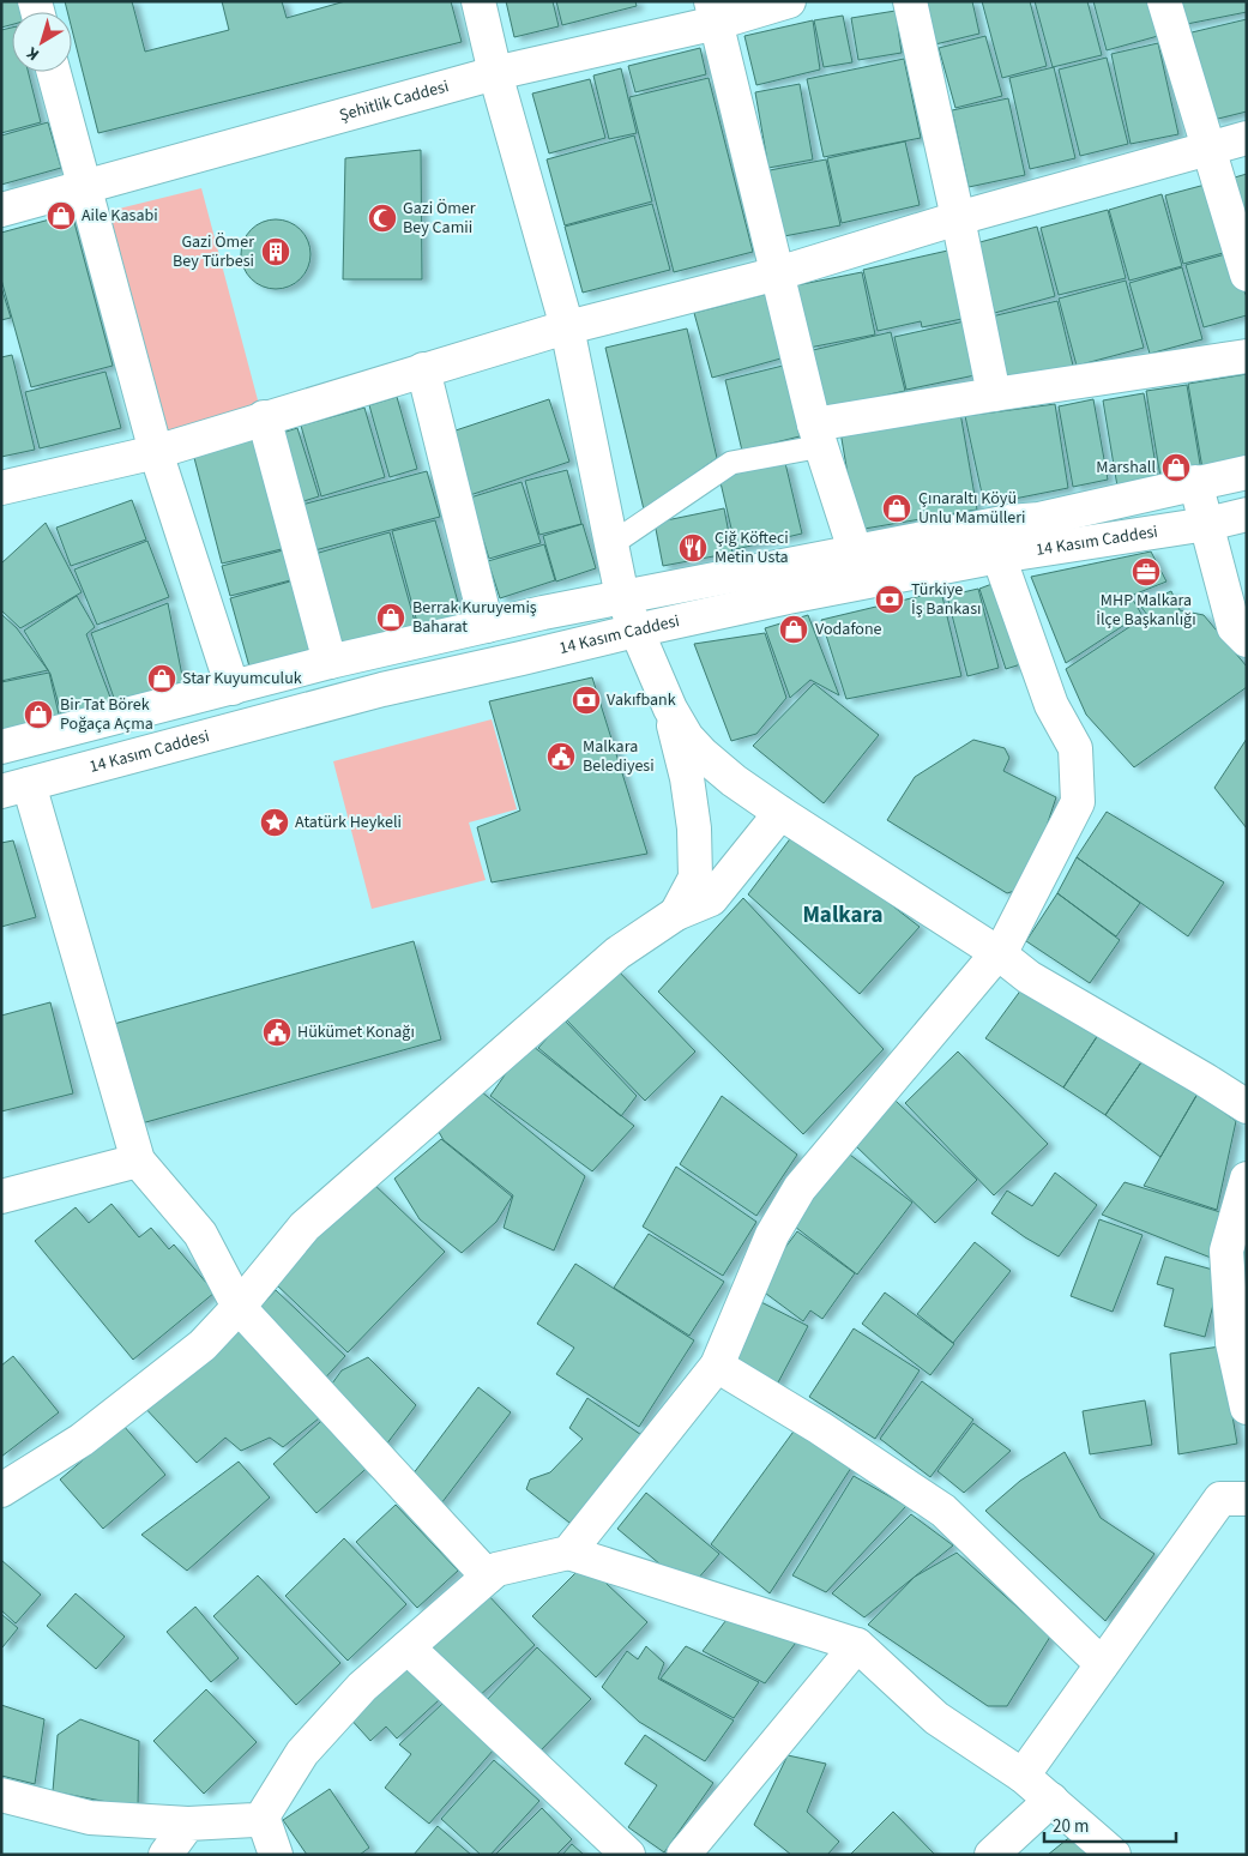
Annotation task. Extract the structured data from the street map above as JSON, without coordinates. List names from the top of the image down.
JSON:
{
  "streets": {
    "street": ["Şehitlik Caddesi", "14 Kasım Caddesi"]
  },
  "districts": ["Malkara"],
  "places": {
    "shop": [
      "Aile Kasabi",
      "Marshall",
      "Çınaraltı Köyü Unlu Mamülleri",
      "Berrak Kuruyemiş Baharat",
      "Vodafone",
      "Star Kuyumculuk",
      "Bir Tat Börek Poğaça Açma"
    ],
    "mosque": ["Gazi Ömer Bey Camii"],
    "building": ["Gazi Ömer Bey Türbesi"],
    "restaurant": ["Çiğ Köfteci Metin Usta"],
    "office": ["MHP Malkara İlçe Başkanlığı"],
    "bank": ["Türkiye İş Bankası", "Vakıfbank"],
    "public building": ["Malkara Belediyesi", "Hükümet Konağı"],
    "place": ["Atatürk Heykeli"]
  },
  "scale_bar": "20 m",
  "north": "bottom left"
}
